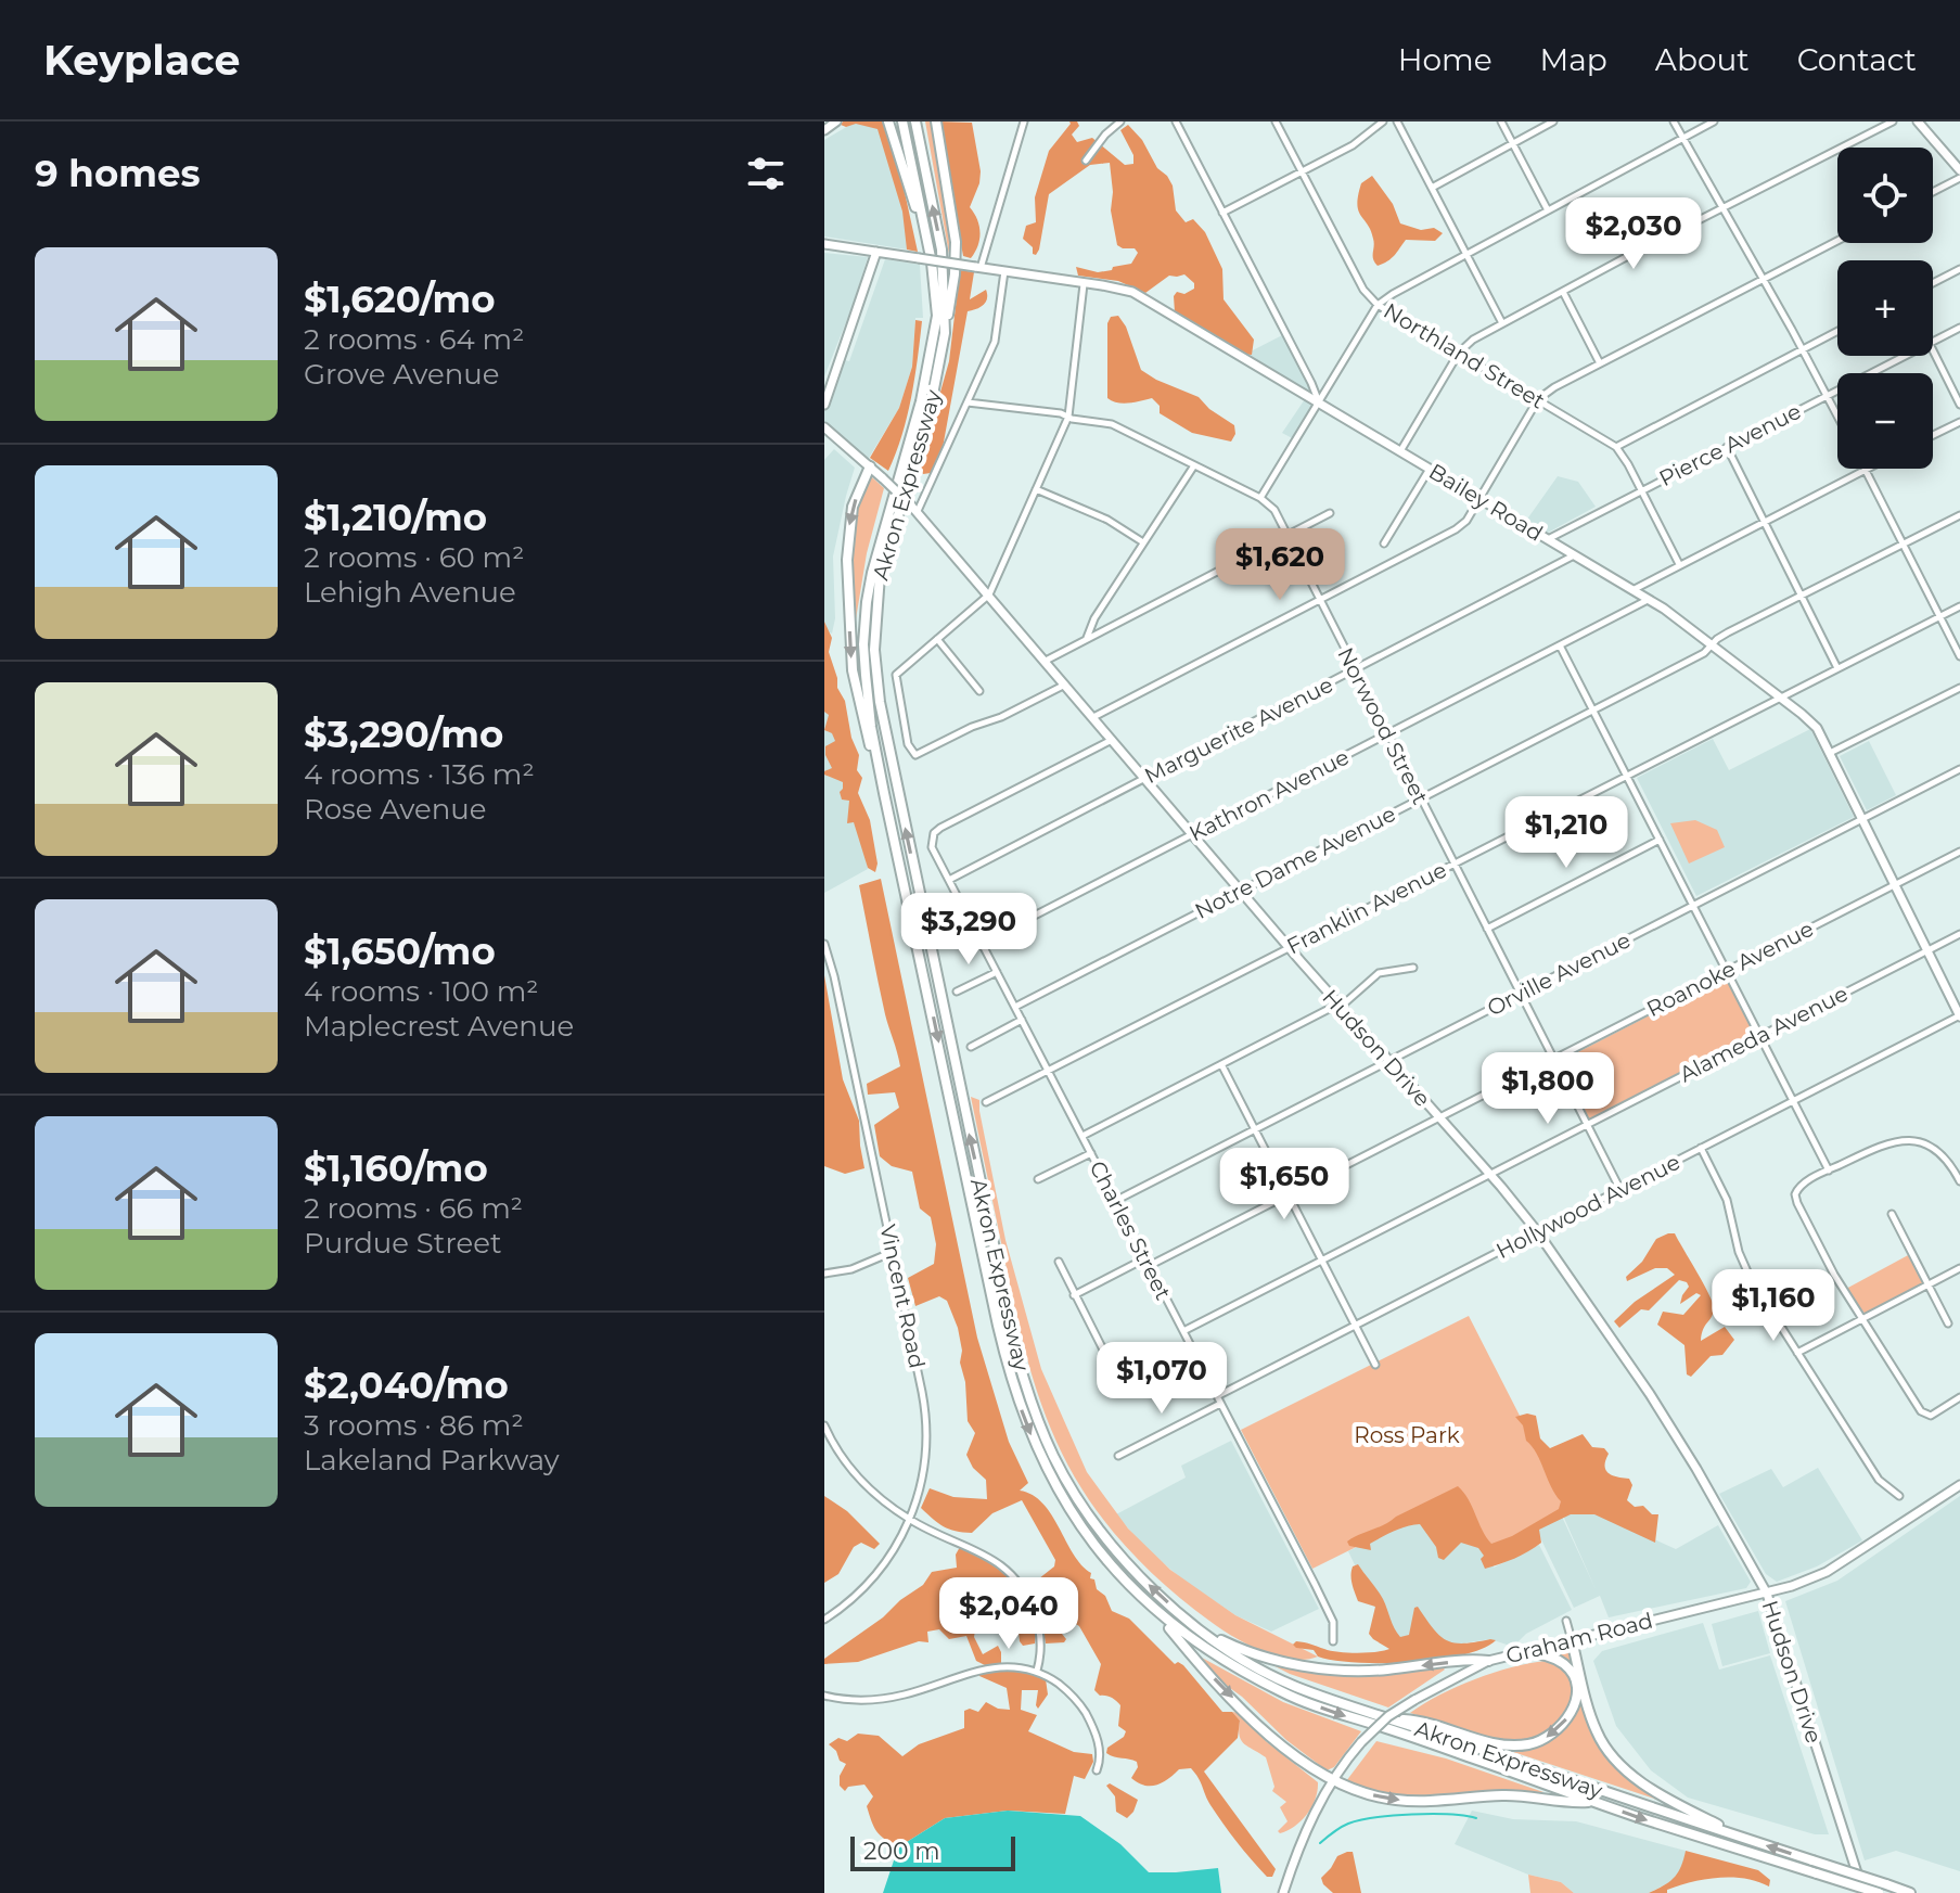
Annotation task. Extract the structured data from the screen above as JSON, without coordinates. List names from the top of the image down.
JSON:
{
  "streets": {
    "highway": ["Akron Expressway"],
    "street": [
      "Northland Street",
      "Pierce Avenue",
      "Bailey Road",
      "Norwood Street",
      "Marguerite Avenue",
      "Kathron Avenue",
      "Notre Dame Avenue",
      "Franklin Avenue",
      "Roanoke Avenue",
      "Orville Avenue",
      "Alameda Avenue",
      "Hudson Drive",
      "Hollywood Avenue",
      "Charles Street",
      "Vincent Road",
      "Graham Road"
    ]
  },
  "crossings": [
    ["Northland Street", "Pierce Avenue"],
    ["Pierce Avenue", "Bailey Road"],
    ["Bailey Road", "Marguerite Avenue"],
    ["Bailey Road", "Kathron Avenue"],
    ["Bailey Road", "Notre Dame Avenue"],
    ["Bailey Road", "Franklin Avenue"],
    ["Bailey Road", "Roanoke Avenue"],
    ["Bailey Road", "Orville Avenue"],
    ["Bailey Road", "Alameda Avenue"],
    ["Bailey Road", "Hollywood Avenue"],
    ["Norwood Street", "Marguerite Avenue"],
    ["Norwood Street", "Kathron Avenue"],
    ["Norwood Street", "Notre Dame Avenue"],
    ["Norwood Street", "Franklin Avenue"],
    ["Norwood Street", "Roanoke Avenue"],
    ["Norwood Street", "Orville Avenue"],
    ["Norwood Street", "Alameda Avenue"],
    ["Norwood Street", "Hollywood Avenue"],
    ["Marguerite Avenue", "Hudson Drive"],
    ["Marguerite Avenue", "Charles Street"],
    ["Kathron Avenue", "Hudson Drive"],
    ["Kathron Avenue", "Charles Street"],
    ["Notre Dame Avenue", "Hudson Drive"],
    ["Notre Dame Avenue", "Charles Street"],
    ["Franklin Avenue", "Hudson Drive"],
    ["Franklin Avenue", "Charles Street"],
    ["Roanoke Avenue", "Hudson Drive"],
    ["Roanoke Avenue", "Charles Street"],
    ["Orville Avenue", "Hudson Drive"],
    ["Orville Avenue", "Charles Street"],
    ["Alameda Avenue", "Hudson Drive"],
    ["Alameda Avenue", "Charles Street"],
    ["Hudson Drive", "Hollywood Avenue"],
    ["Hudson Drive", "Charles Street"],
    ["Hudson Drive", "Graham Road"],
    ["Hollywood Avenue", "Charles Street"]
  ],
  "parks": ["Ross Park"],
  "scale_bar": "200 m",
  "page": {
    "header": "Keyplace",
    "nav": [
      "Home",
      "Map",
      "About",
      "Contact"
    ],
    "heading": "9 homes",
    "map_buttons": ["+", "−"],
    "price": [
      "$2,030",
      "$1,620",
      "$1,210",
      "$3,290",
      "$1,800",
      "$1,650",
      "$1,160",
      "$1,070",
      "$2,040"
    ],
    "list": [
      {
        "name": "$1,620/mo",
        "note": "2 rooms · 64 m² · Grove Avenue"
      },
      {
        "name": "$1,210/mo",
        "note": "2 rooms · 60 m² · Lehigh Avenue"
      },
      {
        "name": "$3,290/mo",
        "note": "4 rooms · 136 m² · Rose Avenue"
      },
      {
        "name": "$1,650/mo",
        "note": "4 rooms · 100 m² · Maplecrest Avenue"
      },
      {
        "name": "$1,160/mo",
        "note": "2 rooms · 66 m² · Purdue Street"
      },
      {
        "name": "$2,040/mo",
        "note": "3 rooms · 86 m² · Lakeland Parkway"
      }
    ],
    "scale": "200 m"
  }
}
